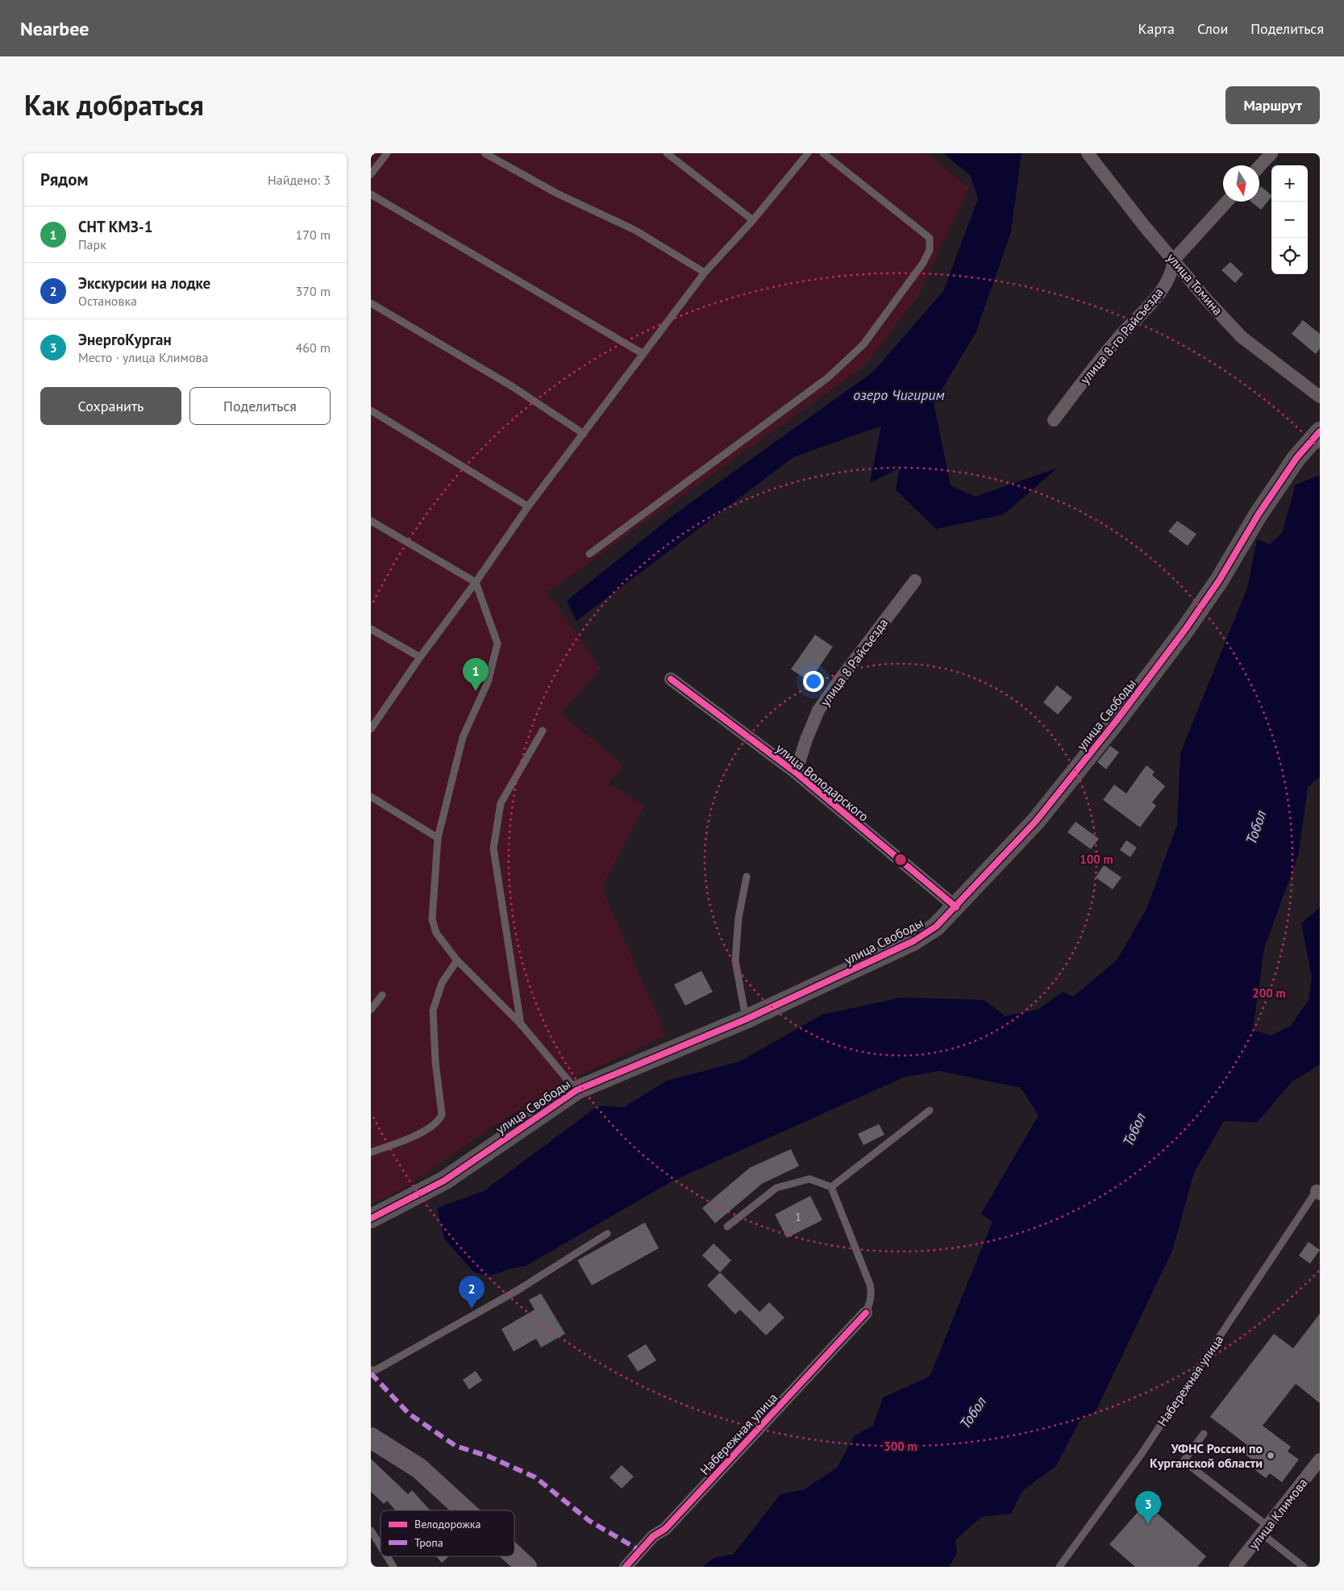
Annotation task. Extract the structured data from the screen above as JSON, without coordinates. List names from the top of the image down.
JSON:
{
  "streets": {
    "street": [
      "улица Томина",
      "улица 8-го Райсъезда",
      "улица 8 Райсъезда",
      "улица Свободы",
      "улица Володарского",
      "Набережная улица",
      "улица Климова"
    ]
  },
  "crossings": [
    ["улица Томина", "улица 8-го Райсъезда"],
    ["улица 8 Райсъезда", "улица Володарского"],
    ["улица Свободы", "улица Володарского"]
  ],
  "water": ["озеро Чигирим", "Тобол"],
  "places": ["УФНС России по Курганской области"],
  "house_numbers": ["1"],
  "legend": ["Велодорожка", "Тропа"],
  "north": "bottom",
  "page": {
    "header": "Nearbee",
    "nav": ["Карта", "Слои", "Поделиться"],
    "title": "Как добраться",
    "buttons": [
      "Маршрут",
      ["Сохранить", "Поделиться"]
    ],
    "heading": ["Рядом", "Найдено: 3"],
    "map_buttons": ["+", "−"],
    "list": [
      {
        "mark": "1",
        "name": "СНТ КМЗ-1",
        "note": "Парк",
        "value": "170 m"
      },
      {
        "mark": "2",
        "name": "Экскурсии на лодке",
        "note": "Остановка",
        "value": "370 m"
      },
      {
        "mark": "3",
        "name": "ЭнергоКурган",
        "note": "Место · улица Климова",
        "value": "460 m"
      }
    ],
    "pins": ["1", "2", "3"]
  },
  "rings": ["100 m", "200 m", "300 m"]
}
